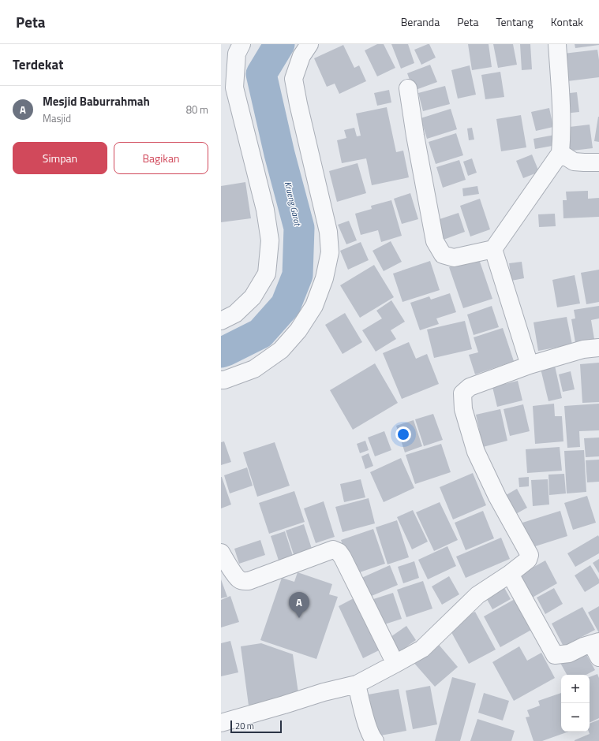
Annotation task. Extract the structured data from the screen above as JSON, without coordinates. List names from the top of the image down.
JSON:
{
  "water": ["Krueng Garot"],
  "scale_bar": "20 m",
  "page": {
    "header": "Peta",
    "nav": [
      "Beranda",
      "Peta",
      "Tentang",
      "Kontak"
    ],
    "heading": "Terdekat",
    "list": [
      {
        "mark": "A",
        "name": "Mesjid Baburrahmah",
        "note": "Masjid",
        "value": "80 m"
      }
    ],
    "buttons": ["Simpan", "Bagikan"],
    "pins": "A",
    "map_buttons": ["+", "−"],
    "scale": "20 m"
  }
}
